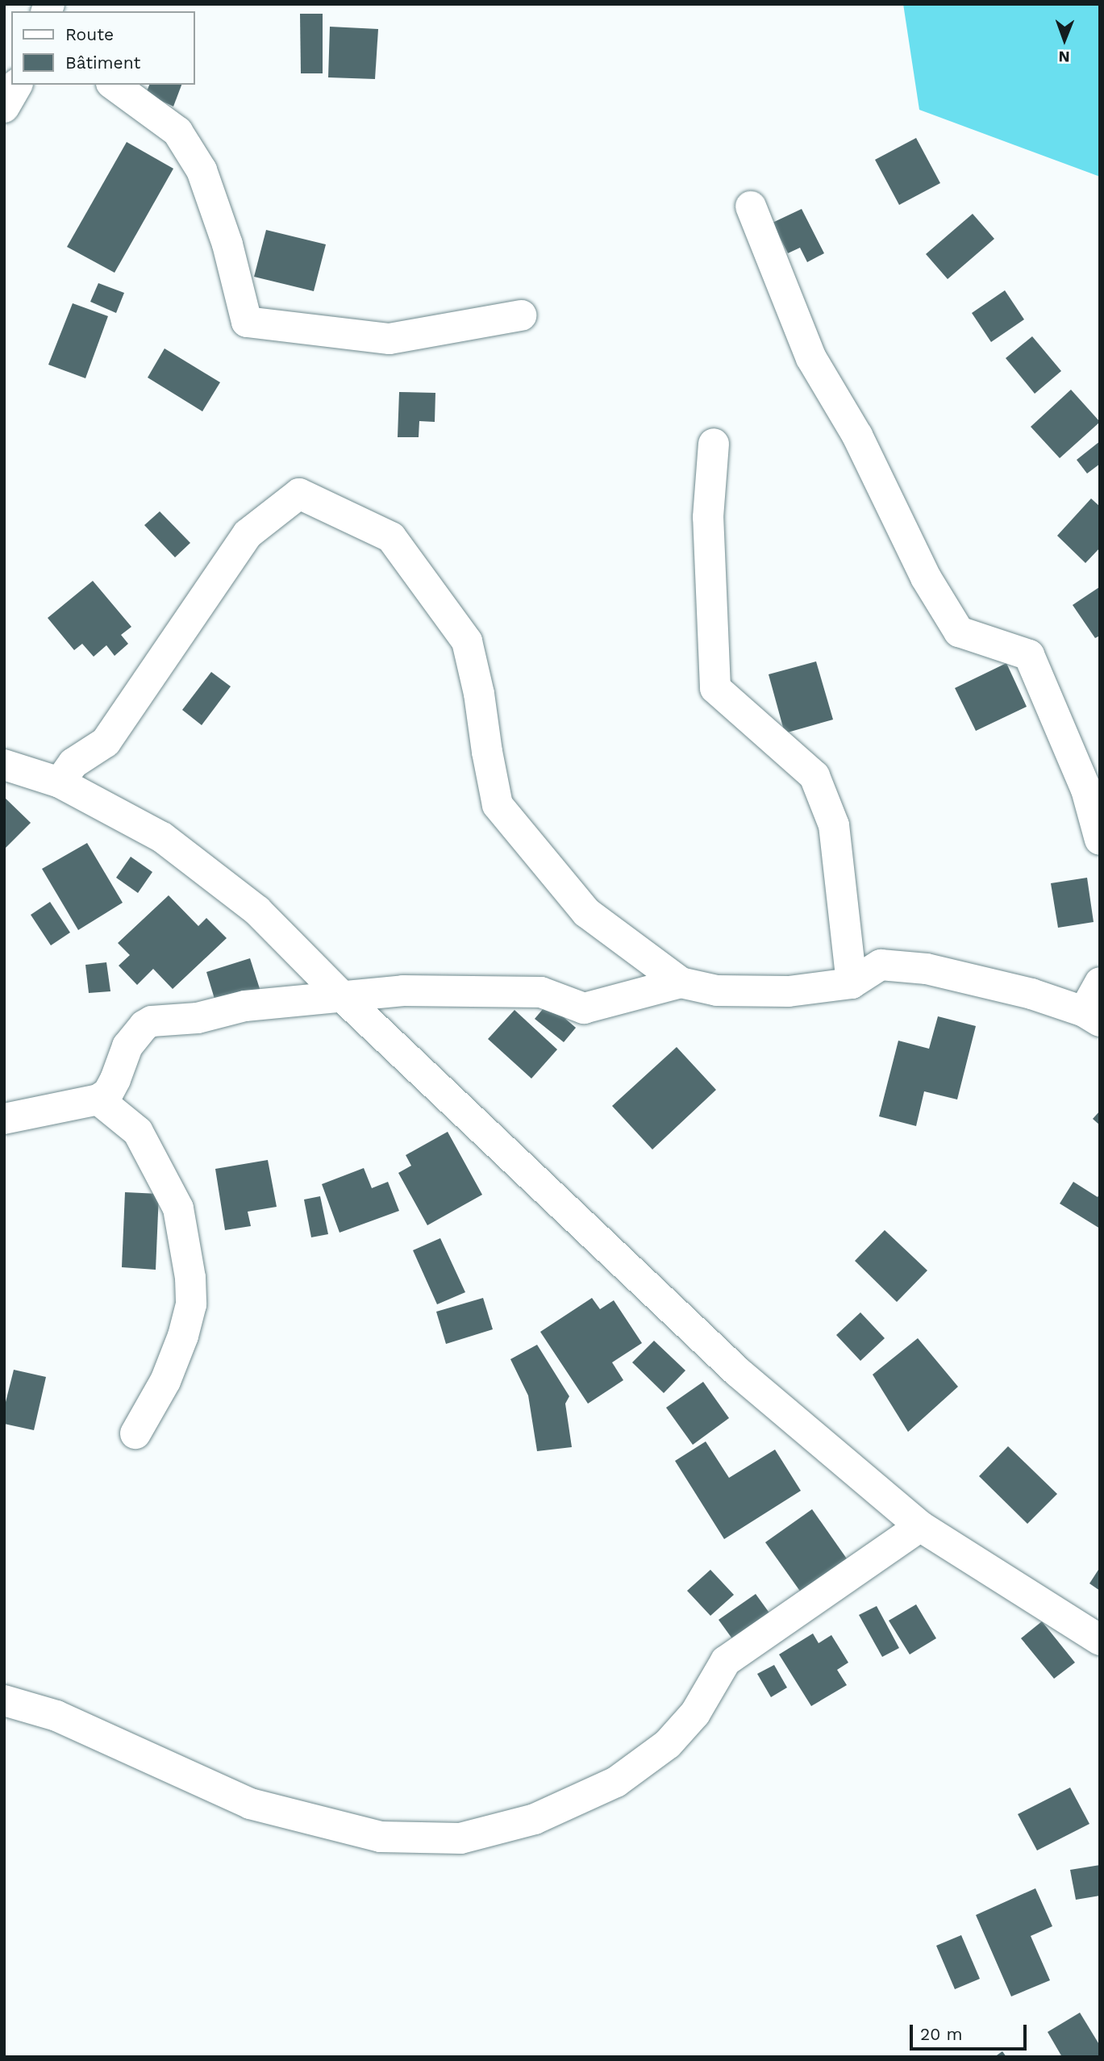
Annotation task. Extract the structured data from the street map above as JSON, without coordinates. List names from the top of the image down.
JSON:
{
  "legend": ["Route", "Bâtiment"],
  "scale_bar": "20 m",
  "north": "bottom"
}
